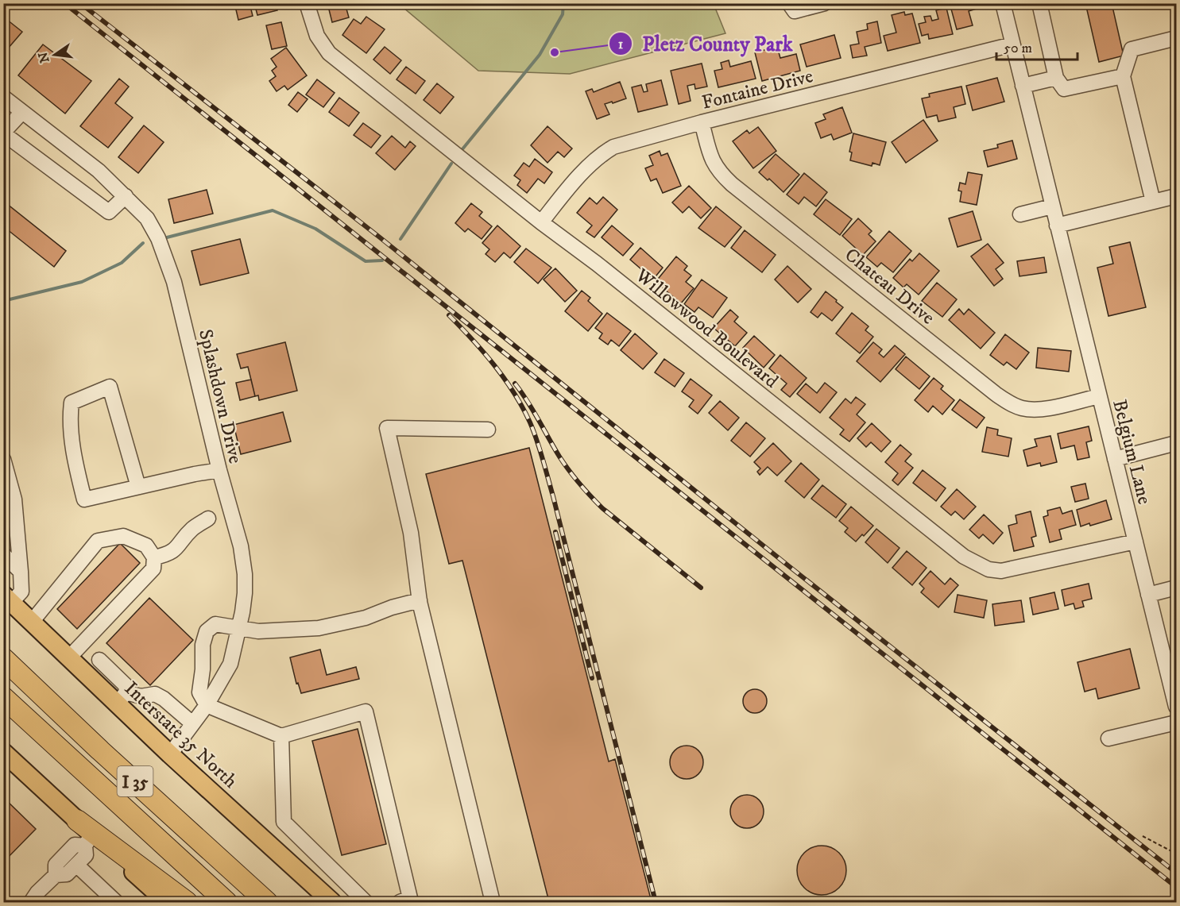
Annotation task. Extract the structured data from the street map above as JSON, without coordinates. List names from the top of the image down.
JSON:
{
  "streets": {
    "highway": ["I 35"],
    "main road": ["Interstate 35 North"],
    "street": [
      "Fontaine Drive",
      "Chateau Drive",
      "Willowwood Boulevard",
      "Splashdown Drive",
      "Belgium Lane"
    ]
  },
  "crossings": [
    ["Fontaine Drive", "Chateau Drive"],
    ["Fontaine Drive", "Willowwood Boulevard"],
    ["Fontaine Drive", "Belgium Lane"],
    ["Chateau Drive", "Belgium Lane"],
    ["Willowwood Boulevard", "Belgium Lane"],
    ["Splashdown Drive", "Interstate 35 North"]
  ],
  "places": ["Pletz County Park"],
  "scale_bar": "50 m",
  "north": "left"
}
